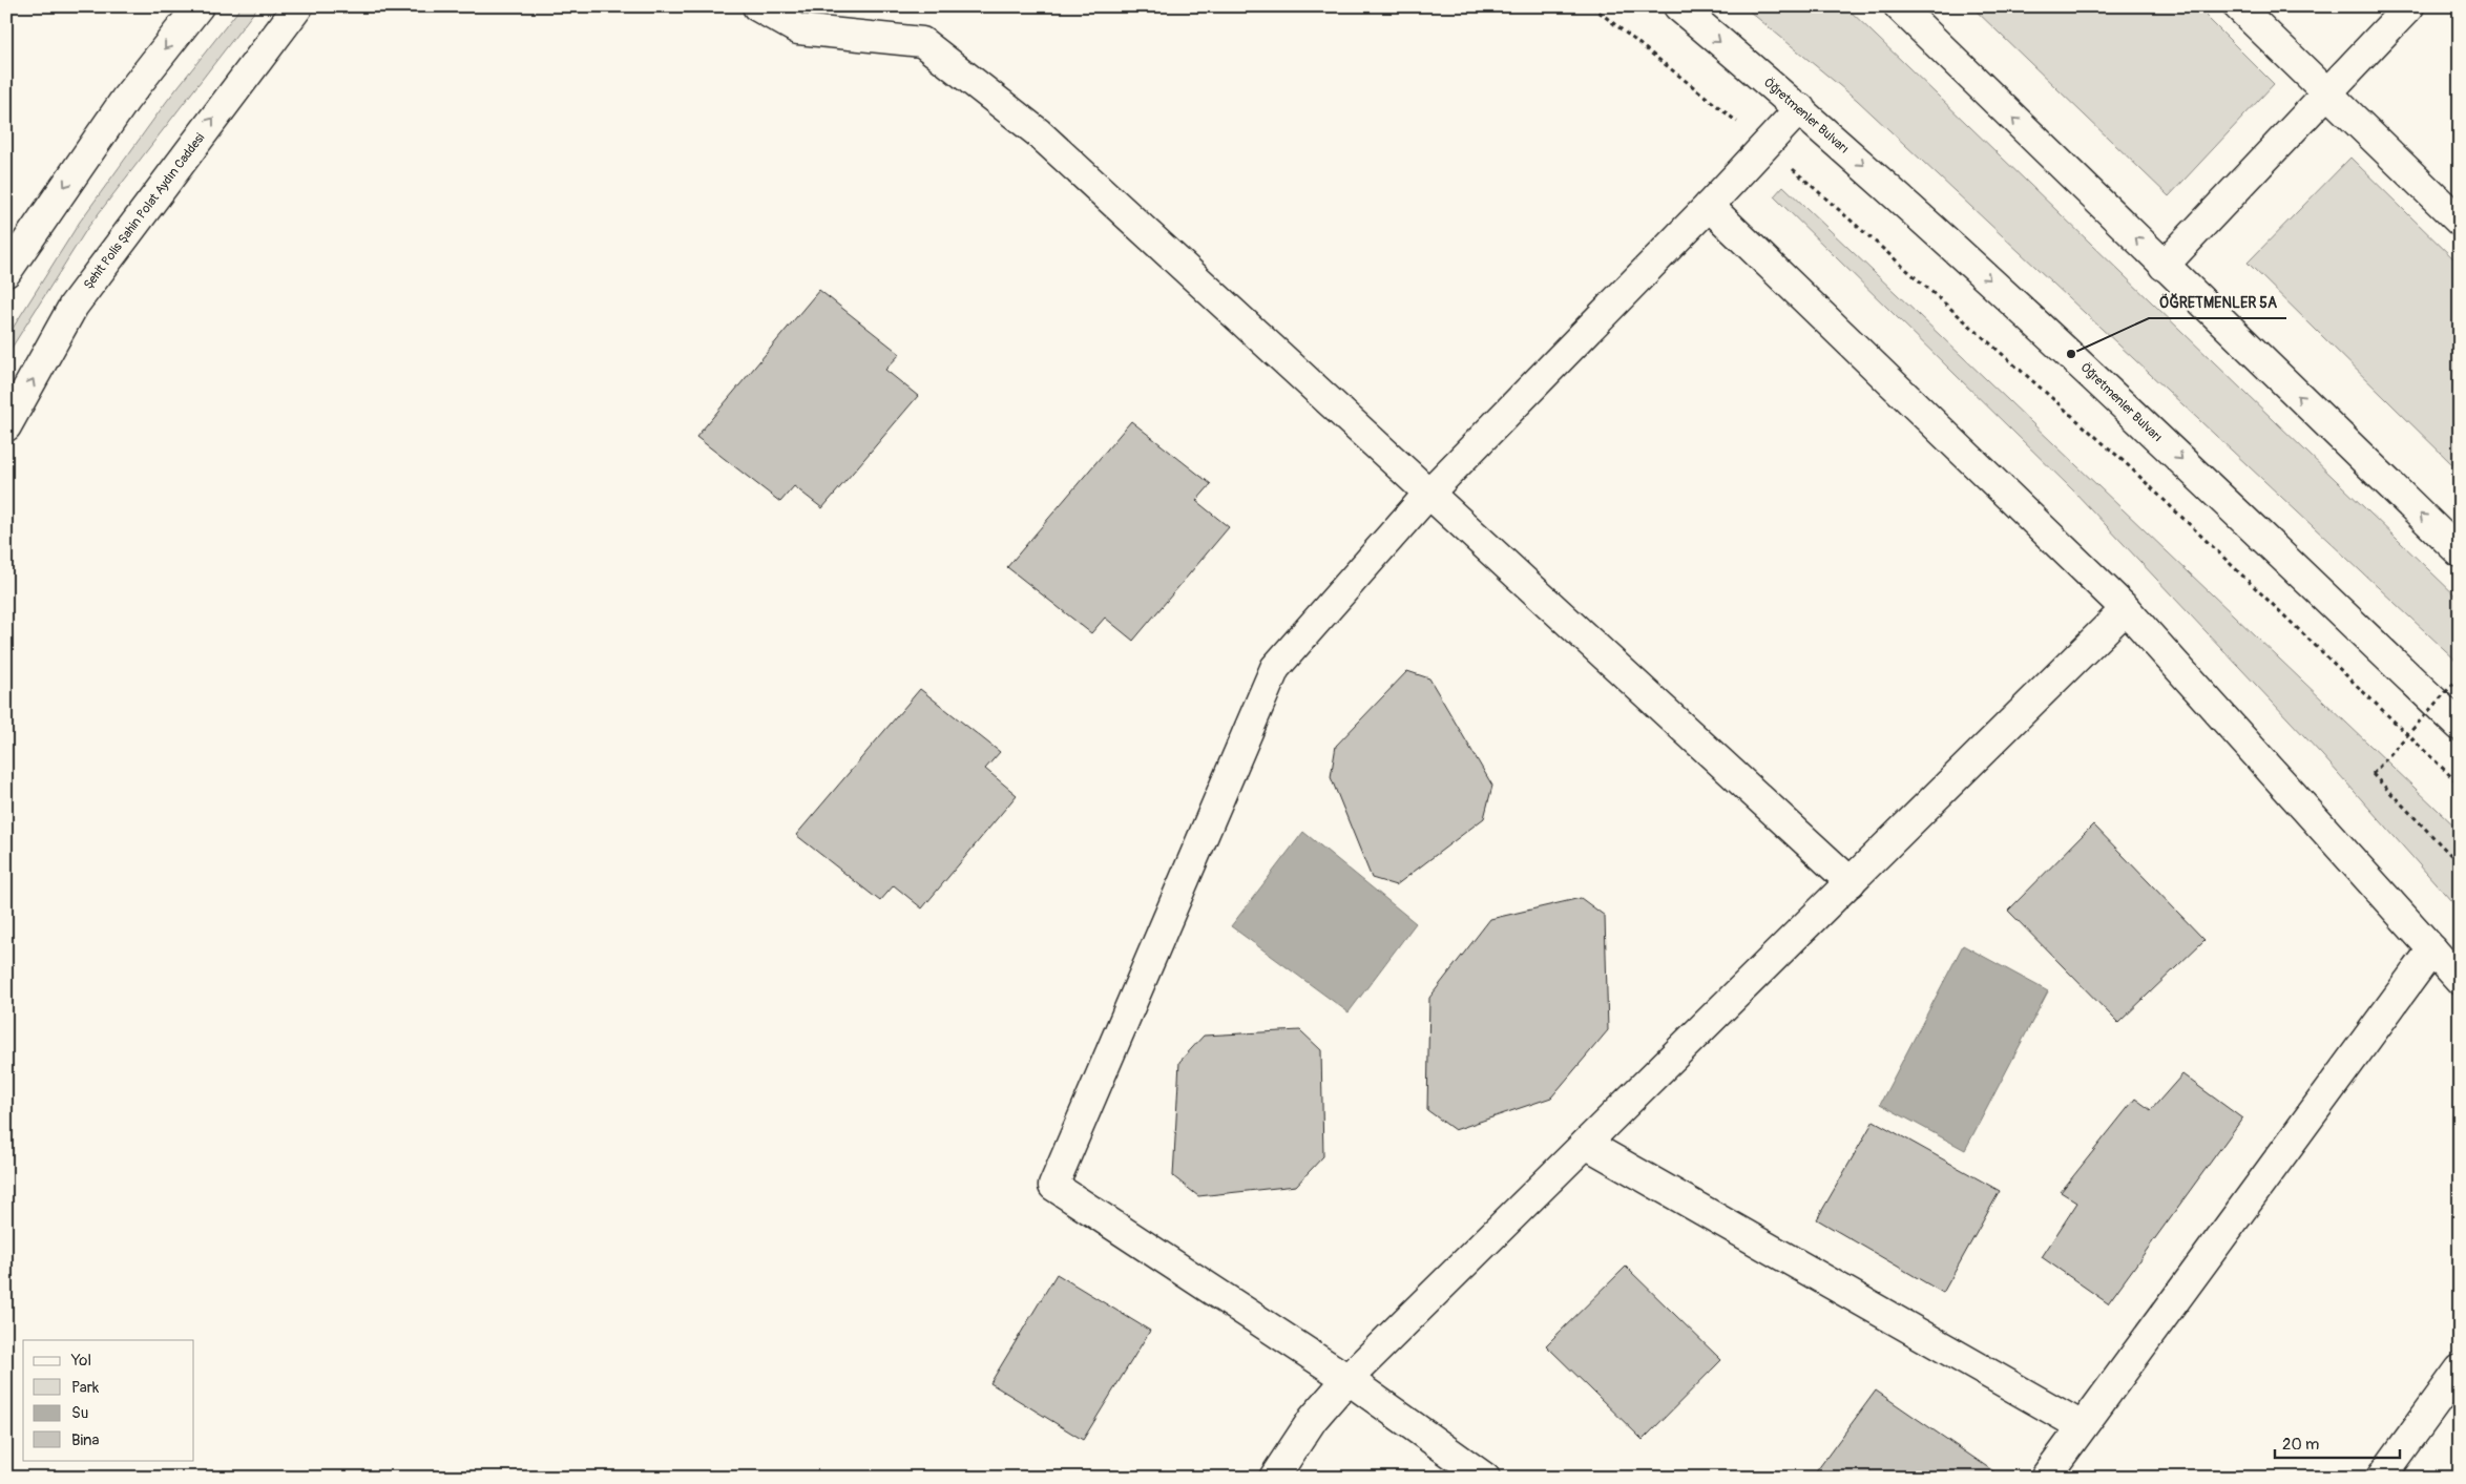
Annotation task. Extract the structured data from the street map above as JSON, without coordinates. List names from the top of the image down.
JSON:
{
  "streets": {
    "street": ["Öğretmenler Bulvarı", "Şehit Polis Şahin Polat Aydın Caddesi"]
  },
  "places": ["ÖĞRETMENLER 5A"],
  "legend": [
    "Yol",
    "Park",
    "Su",
    "Bina"
  ],
  "scale_bar": "20 m"
}
